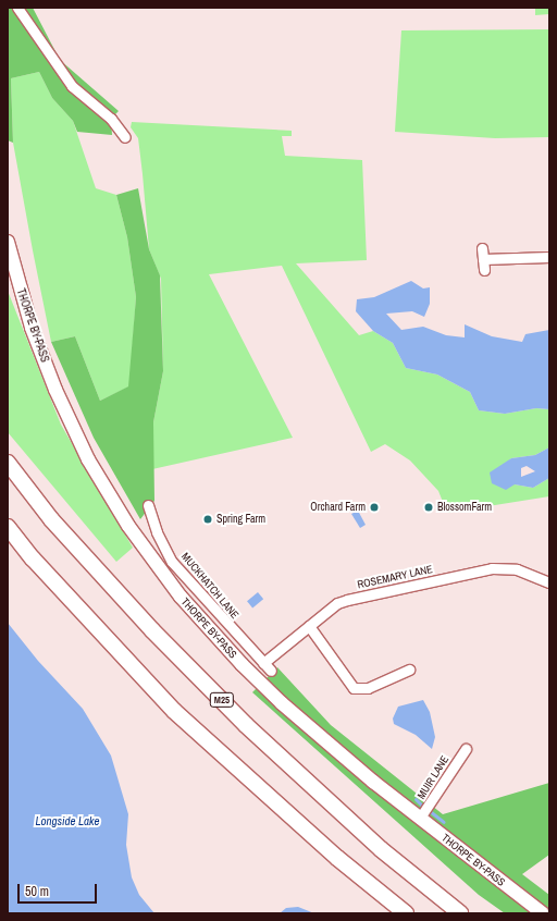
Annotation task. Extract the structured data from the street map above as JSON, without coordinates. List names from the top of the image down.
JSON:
{
  "streets": {
    "highway": ["M25"],
    "main road": ["THORPE BY-PASS"],
    "street": ["ROSEMARY LANE", "MUCKHATCH LANE", "MUIR LANE"]
  },
  "crossings": [
    ["THORPE BY-PASS", "MUIR LANE"],
    ["ROSEMARY LANE", "MUCKHATCH LANE"]
  ],
  "water": ["Longside Lake"],
  "places": ["Orchard Farm", "BlossomFarm", "Spring Farm"],
  "scale_bar": "50 m"
}
